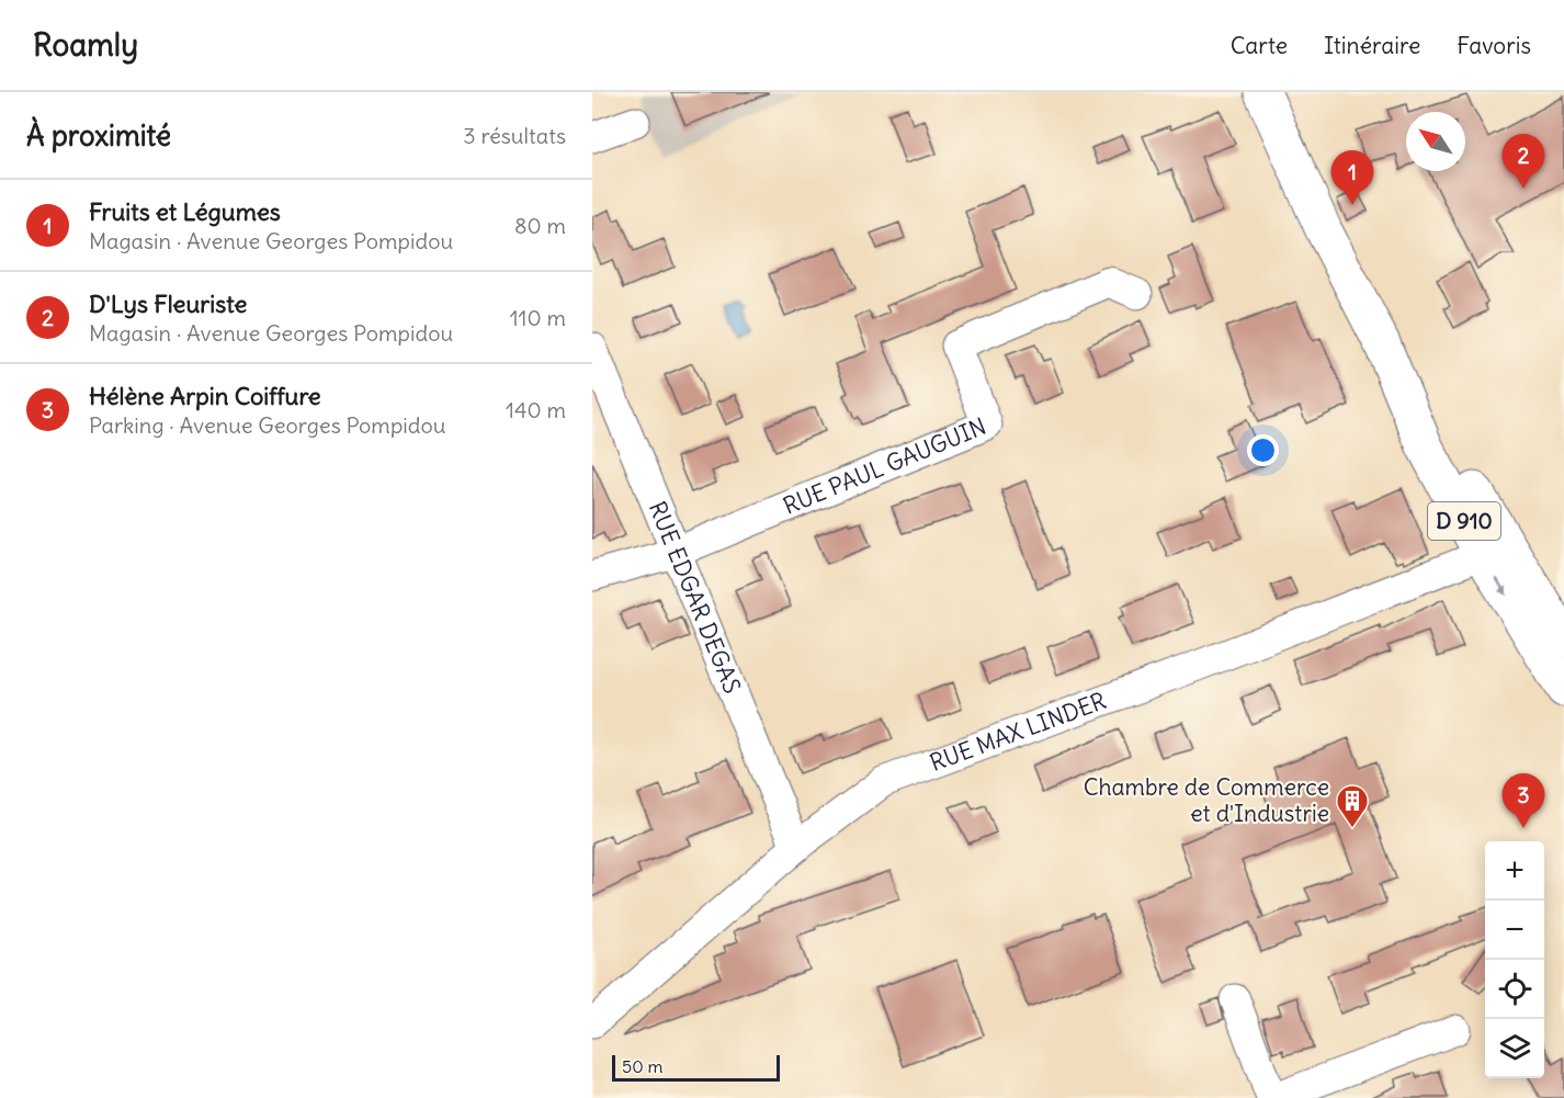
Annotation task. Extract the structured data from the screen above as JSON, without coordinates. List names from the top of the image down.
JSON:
{
  "streets": {
    "main road": ["D 910"],
    "street": ["RUE PAUL GAUGUIN", "RUE EDGAR DEGAS", "RUE MAX LINDER"]
  },
  "crossings": [
    ["RUE PAUL GAUGUIN", "RUE EDGAR DEGAS"],
    ["D 910", "RUE MAX LINDER"],
    ["RUE EDGAR DEGAS", "RUE MAX LINDER"]
  ],
  "places": {
    "building": ["Chambre de Commerce et d'Industrie"]
  },
  "scale_bar": "50 m",
  "north": "top left",
  "page": {
    "header": "Roamly",
    "nav": ["Carte", "Itinéraire", "Favoris"],
    "heading": ["À proximité", "3 résultats"],
    "pins": ["2", "1", "3"],
    "list": [
      {
        "mark": "1",
        "name": "Fruits et Légumes",
        "note": "Magasin · Avenue Georges Pompidou",
        "value": "80 m"
      },
      {
        "mark": "2",
        "name": "D'Lys Fleuriste",
        "note": "Magasin · Avenue Georges Pompidou",
        "value": "110 m"
      },
      {
        "mark": "3",
        "name": "Hélène Arpin Coiffure",
        "note": "Parking · Avenue Georges Pompidou",
        "value": "140 m"
      }
    ],
    "map_buttons": ["+", "−"],
    "scale": "50 m"
  }
}
